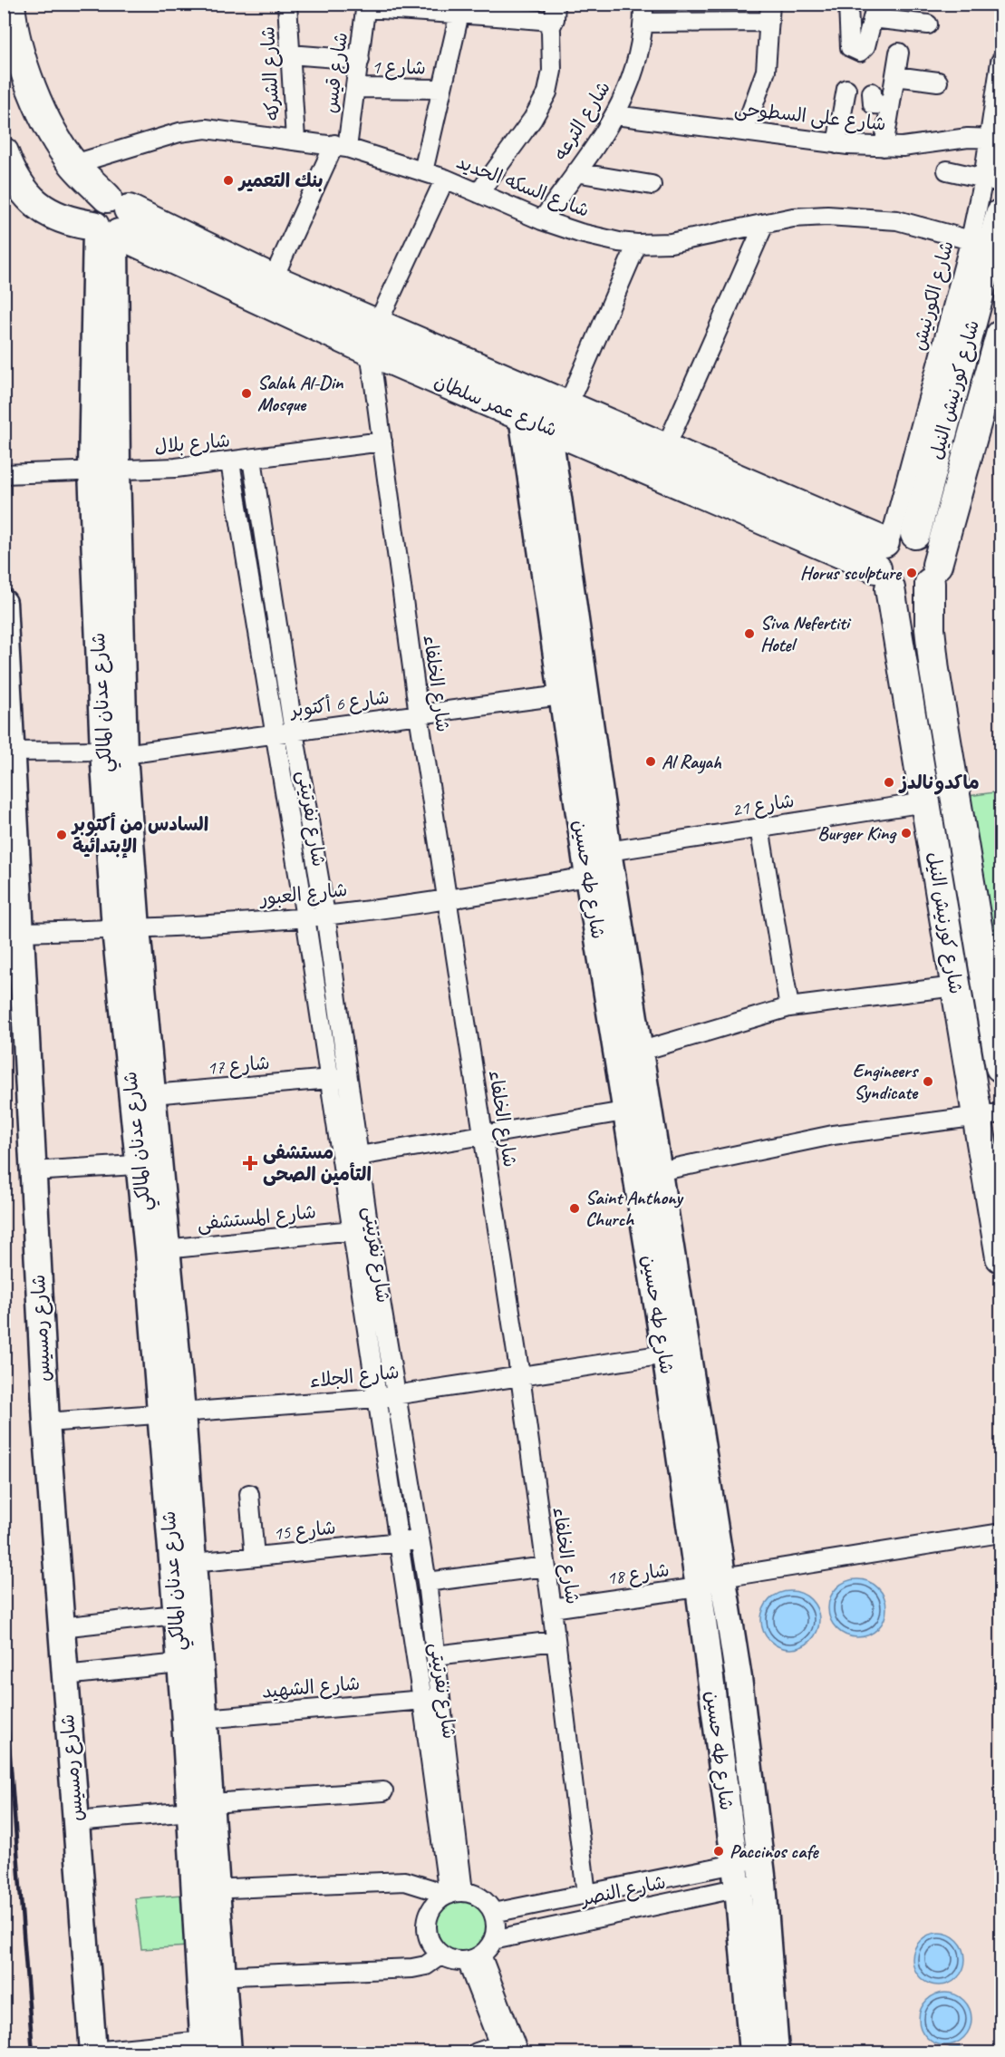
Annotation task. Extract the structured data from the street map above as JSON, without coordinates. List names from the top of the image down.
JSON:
{
  "streets": {
    "main road": [
      "شارع كورنيش النيل",
      "شارع عمر سلطان",
      "شارع عدنان المالكي",
      "شارع طه حسين",
      "شارع رمسيس"
    ],
    "street": [
      "شارع 1",
      "شارع قيس",
      "شارع الشركه",
      "شارع على السطوحى",
      "شارع الترعه",
      "شارع السكه الحديد",
      "شارع الكورنيش",
      "شارع بلال",
      "شارع الخلفاء",
      "شارع 6 أكتوبر",
      "شارع 21",
      "شارع نفرتيتى",
      "شارع العبور",
      "شارع 17",
      "شارع المستشفى",
      "شارع الجلاء",
      "شارع 15",
      "شارع 18",
      "شارع الشهيد",
      "شارع النصر"
    ]
  },
  "crossings": [
    ["شارع 1", "شارع قيس"],
    ["شارع قيس", "شارع السكه الحديد"],
    ["شارع قيس", "شارع عمر سلطان"],
    ["شارع الشركه", "شارع السكه الحديد"],
    ["شارع على السطوحى", "شارع الترعه"],
    ["شارع على السطوحى", "شارع الكورنيش"],
    ["شارع الترعه", "شارع السكه الحديد"],
    ["شارع السكه الحديد", "شارع الكورنيش"],
    ["شارع السكه الحديد", "شارع كورنيش النيل"],
    ["شارع الكورنيش", "شارع كورنيش النيل"],
    ["شارع كورنيش النيل", "شارع عمر سلطان"],
    ["شارع كورنيش النيل", "شارع 21"],
    ["شارع عمر سلطان", "شارع الخلفاء"],
    ["شارع عمر سلطان", "شارع عدنان المالكي"],
    ["شارع عمر سلطان", "شارع طه حسين"],
    ["شارع بلال", "شارع الخلفاء"],
    ["شارع بلال", "شارع عدنان المالكي"],
    ["شارع بلال", "شارع نفرتيتى"],
    ["شارع الخلفاء", "شارع 6 أكتوبر"],
    ["شارع الخلفاء", "شارع العبور"],
    ["شارع الخلفاء", "شارع الجلاء"],
    ["شارع الخلفاء", "شارع 18"],
    ["شارع الخلفاء", "شارع النصر"],
    ["شارع عدنان المالكي", "شارع 6 أكتوبر"],
    ["شارع عدنان المالكي", "شارع العبور"],
    ["شارع عدنان المالكي", "شارع 17"],
    ["شارع عدنان المالكي", "شارع المستشفى"],
    ["شارع عدنان المالكي", "شارع الجلاء"],
    ["شارع عدنان المالكي", "شارع 15"],
    ["شارع عدنان المالكي", "شارع الشهيد"],
    ["شارع 6 أكتوبر", "شارع نفرتيتى"],
    ["شارع 6 أكتوبر", "شارع طه حسين"],
    ["شارع 6 أكتوبر", "شارع رمسيس"],
    ["شارع 21", "شارع طه حسين"],
    ["شارع نفرتيتى", "شارع العبور"],
    ["شارع نفرتيتى", "شارع 17"],
    ["شارع نفرتيتى", "شارع المستشفى"],
    ["شارع نفرتيتى", "شارع الجلاء"],
    ["شارع نفرتيتى", "شارع 15"],
    ["شارع نفرتيتى", "شارع الشهيد"],
    ["شارع نفرتيتى", "شارع النصر"],
    ["شارع طه حسين", "شارع العبور"],
    ["شارع طه حسين", "شارع الجلاء"],
    ["شارع طه حسين", "شارع 18"],
    ["شارع طه حسين", "شارع النصر"],
    ["شارع العبور", "شارع رمسيس"],
    ["شارع رمسيس", "شارع الجلاء"]
  ],
  "places": {
    "other": [
      "بنك التعمير",
      "Salah Al-Din Mosque",
      "Horus sculpture",
      "Siva Nefertiti Hotel",
      "Al Rayah",
      "ماكدونالدز",
      "Burger King",
      "السادس من أكتوبر الإبتدائية",
      "Engineers Syndicate",
      "Saint Anthony Church",
      "Paccinos cafe"
    ],
    "health": ["مستشفى التأمين الصحى"]
  }
}
